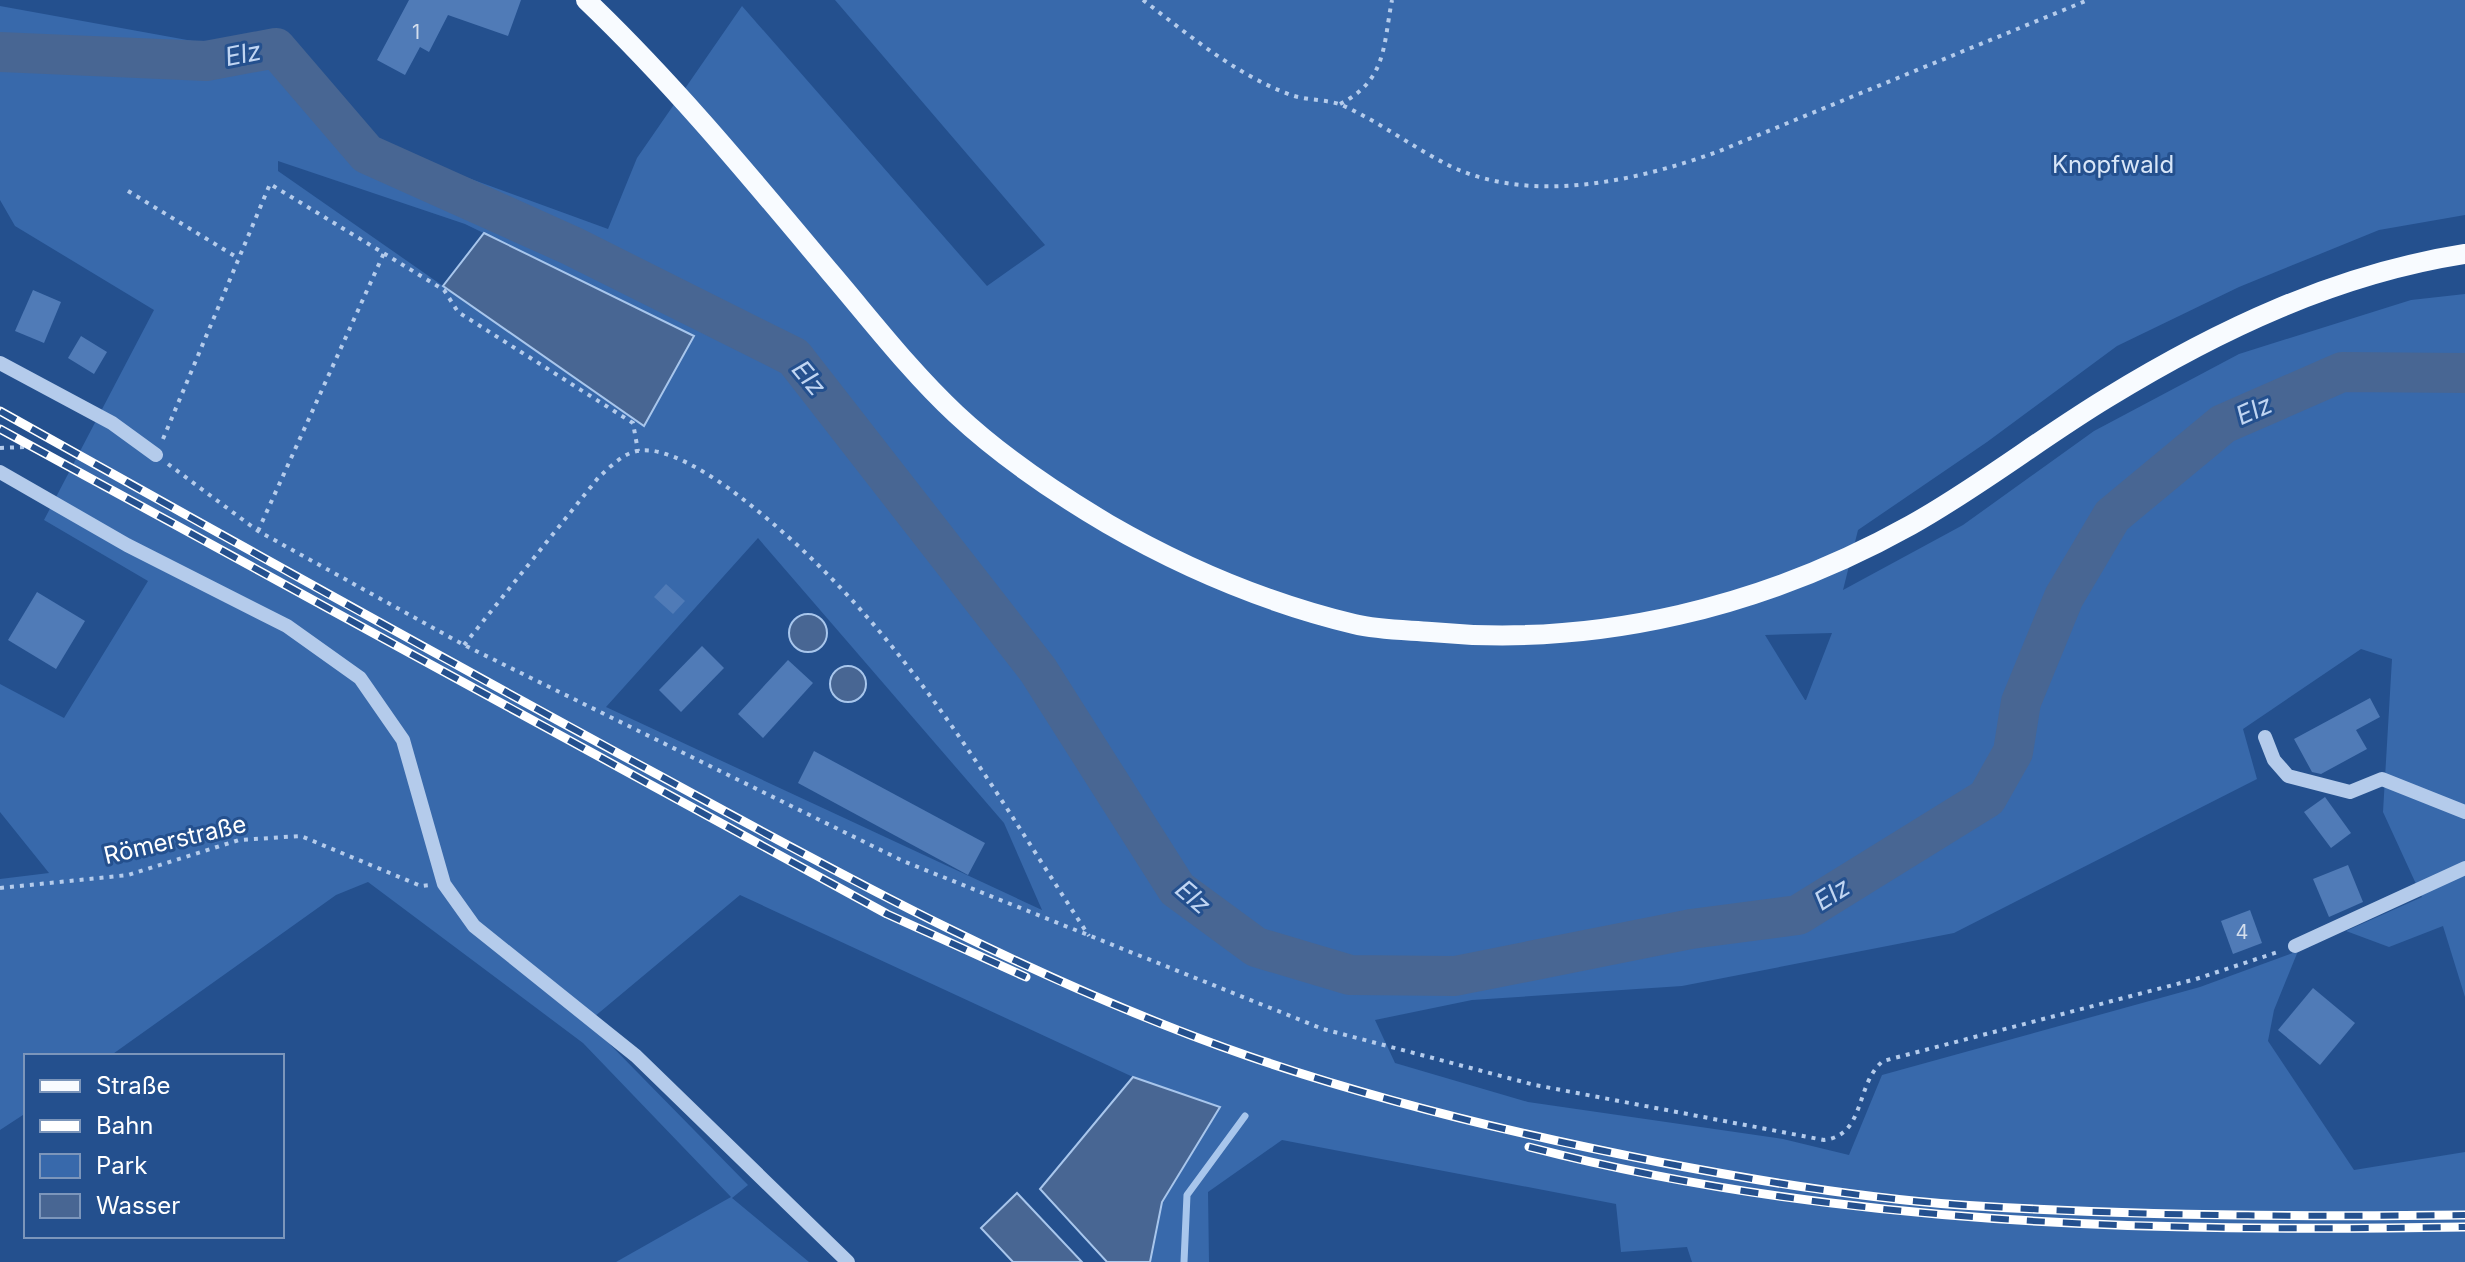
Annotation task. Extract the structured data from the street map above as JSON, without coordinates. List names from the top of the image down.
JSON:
{
  "streets": {
    "path": ["Römerstraße"]
  },
  "water": ["Elz"],
  "parks": ["Knopfwald"],
  "house_numbers": ["1", "4"],
  "legend": [
    "Straße",
    "Bahn",
    "Park",
    "Wasser"
  ]
}
